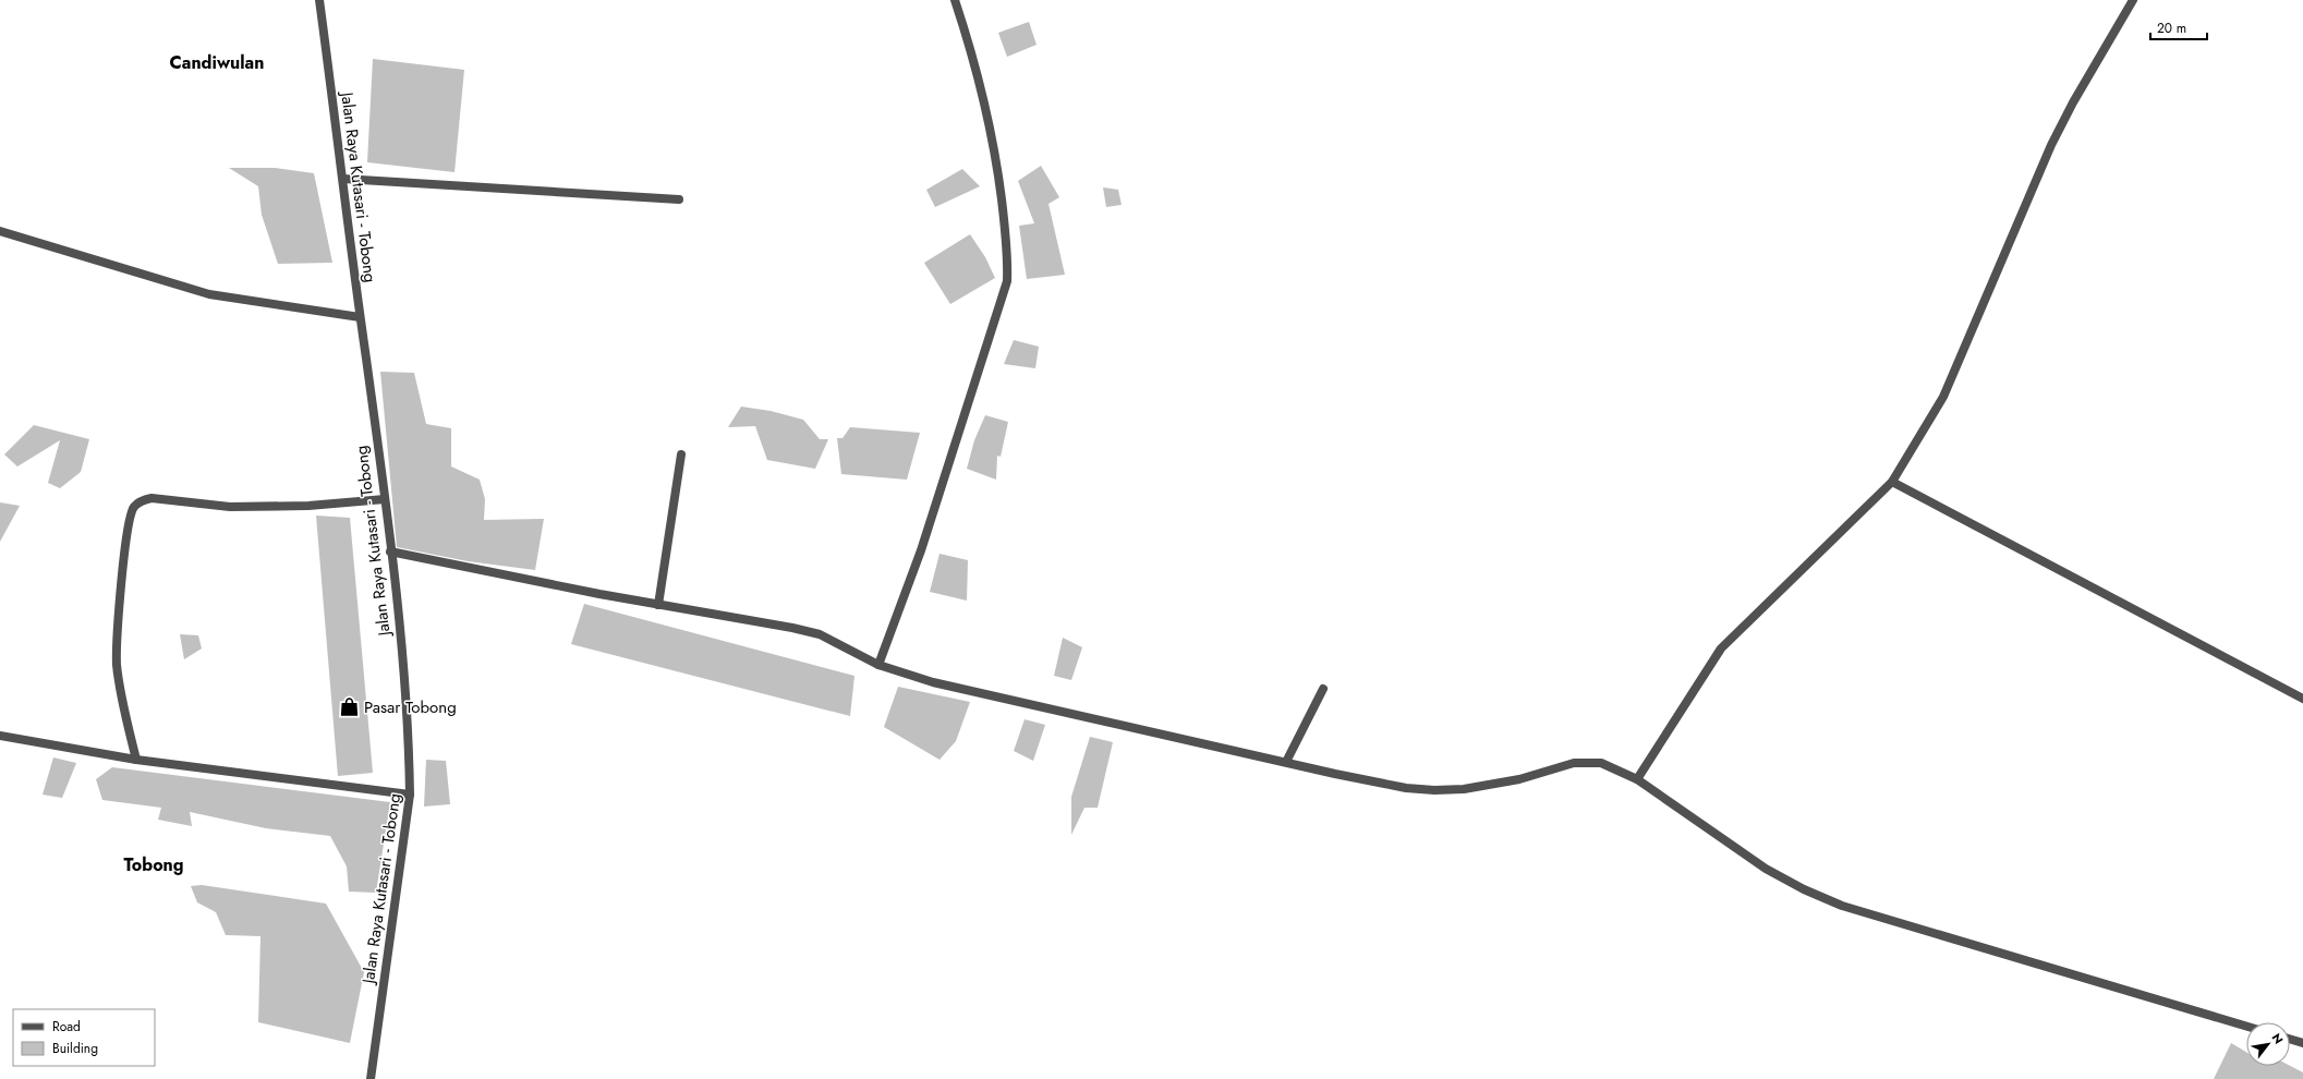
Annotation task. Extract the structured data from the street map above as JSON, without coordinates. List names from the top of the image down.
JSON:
{
  "streets": {
    "street": ["Jalan Raya Kutasari - Tobong"]
  },
  "districts": ["Candiwulan", "Tobong"],
  "places": {
    "shop": ["Pasar Tobong"]
  },
  "legend": ["Road", "Building"],
  "scale_bar": "20 m",
  "north": "top right"
}
